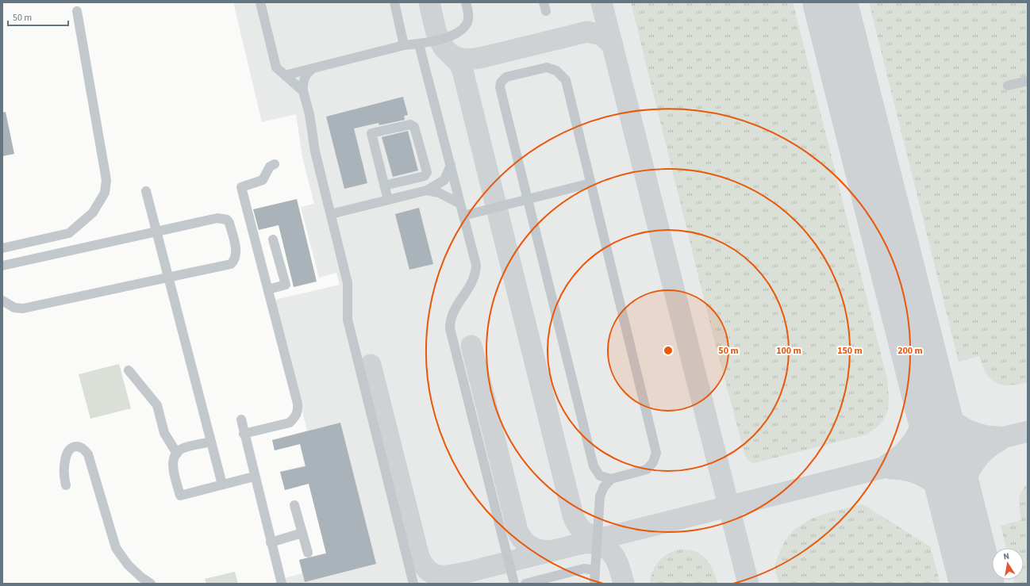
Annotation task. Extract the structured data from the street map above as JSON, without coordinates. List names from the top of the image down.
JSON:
{
  "scale_bar": "50 m",
  "north": "top",
  "rings": [
    "50 m",
    "100 m",
    "150 m",
    "200 m"
  ]
}
